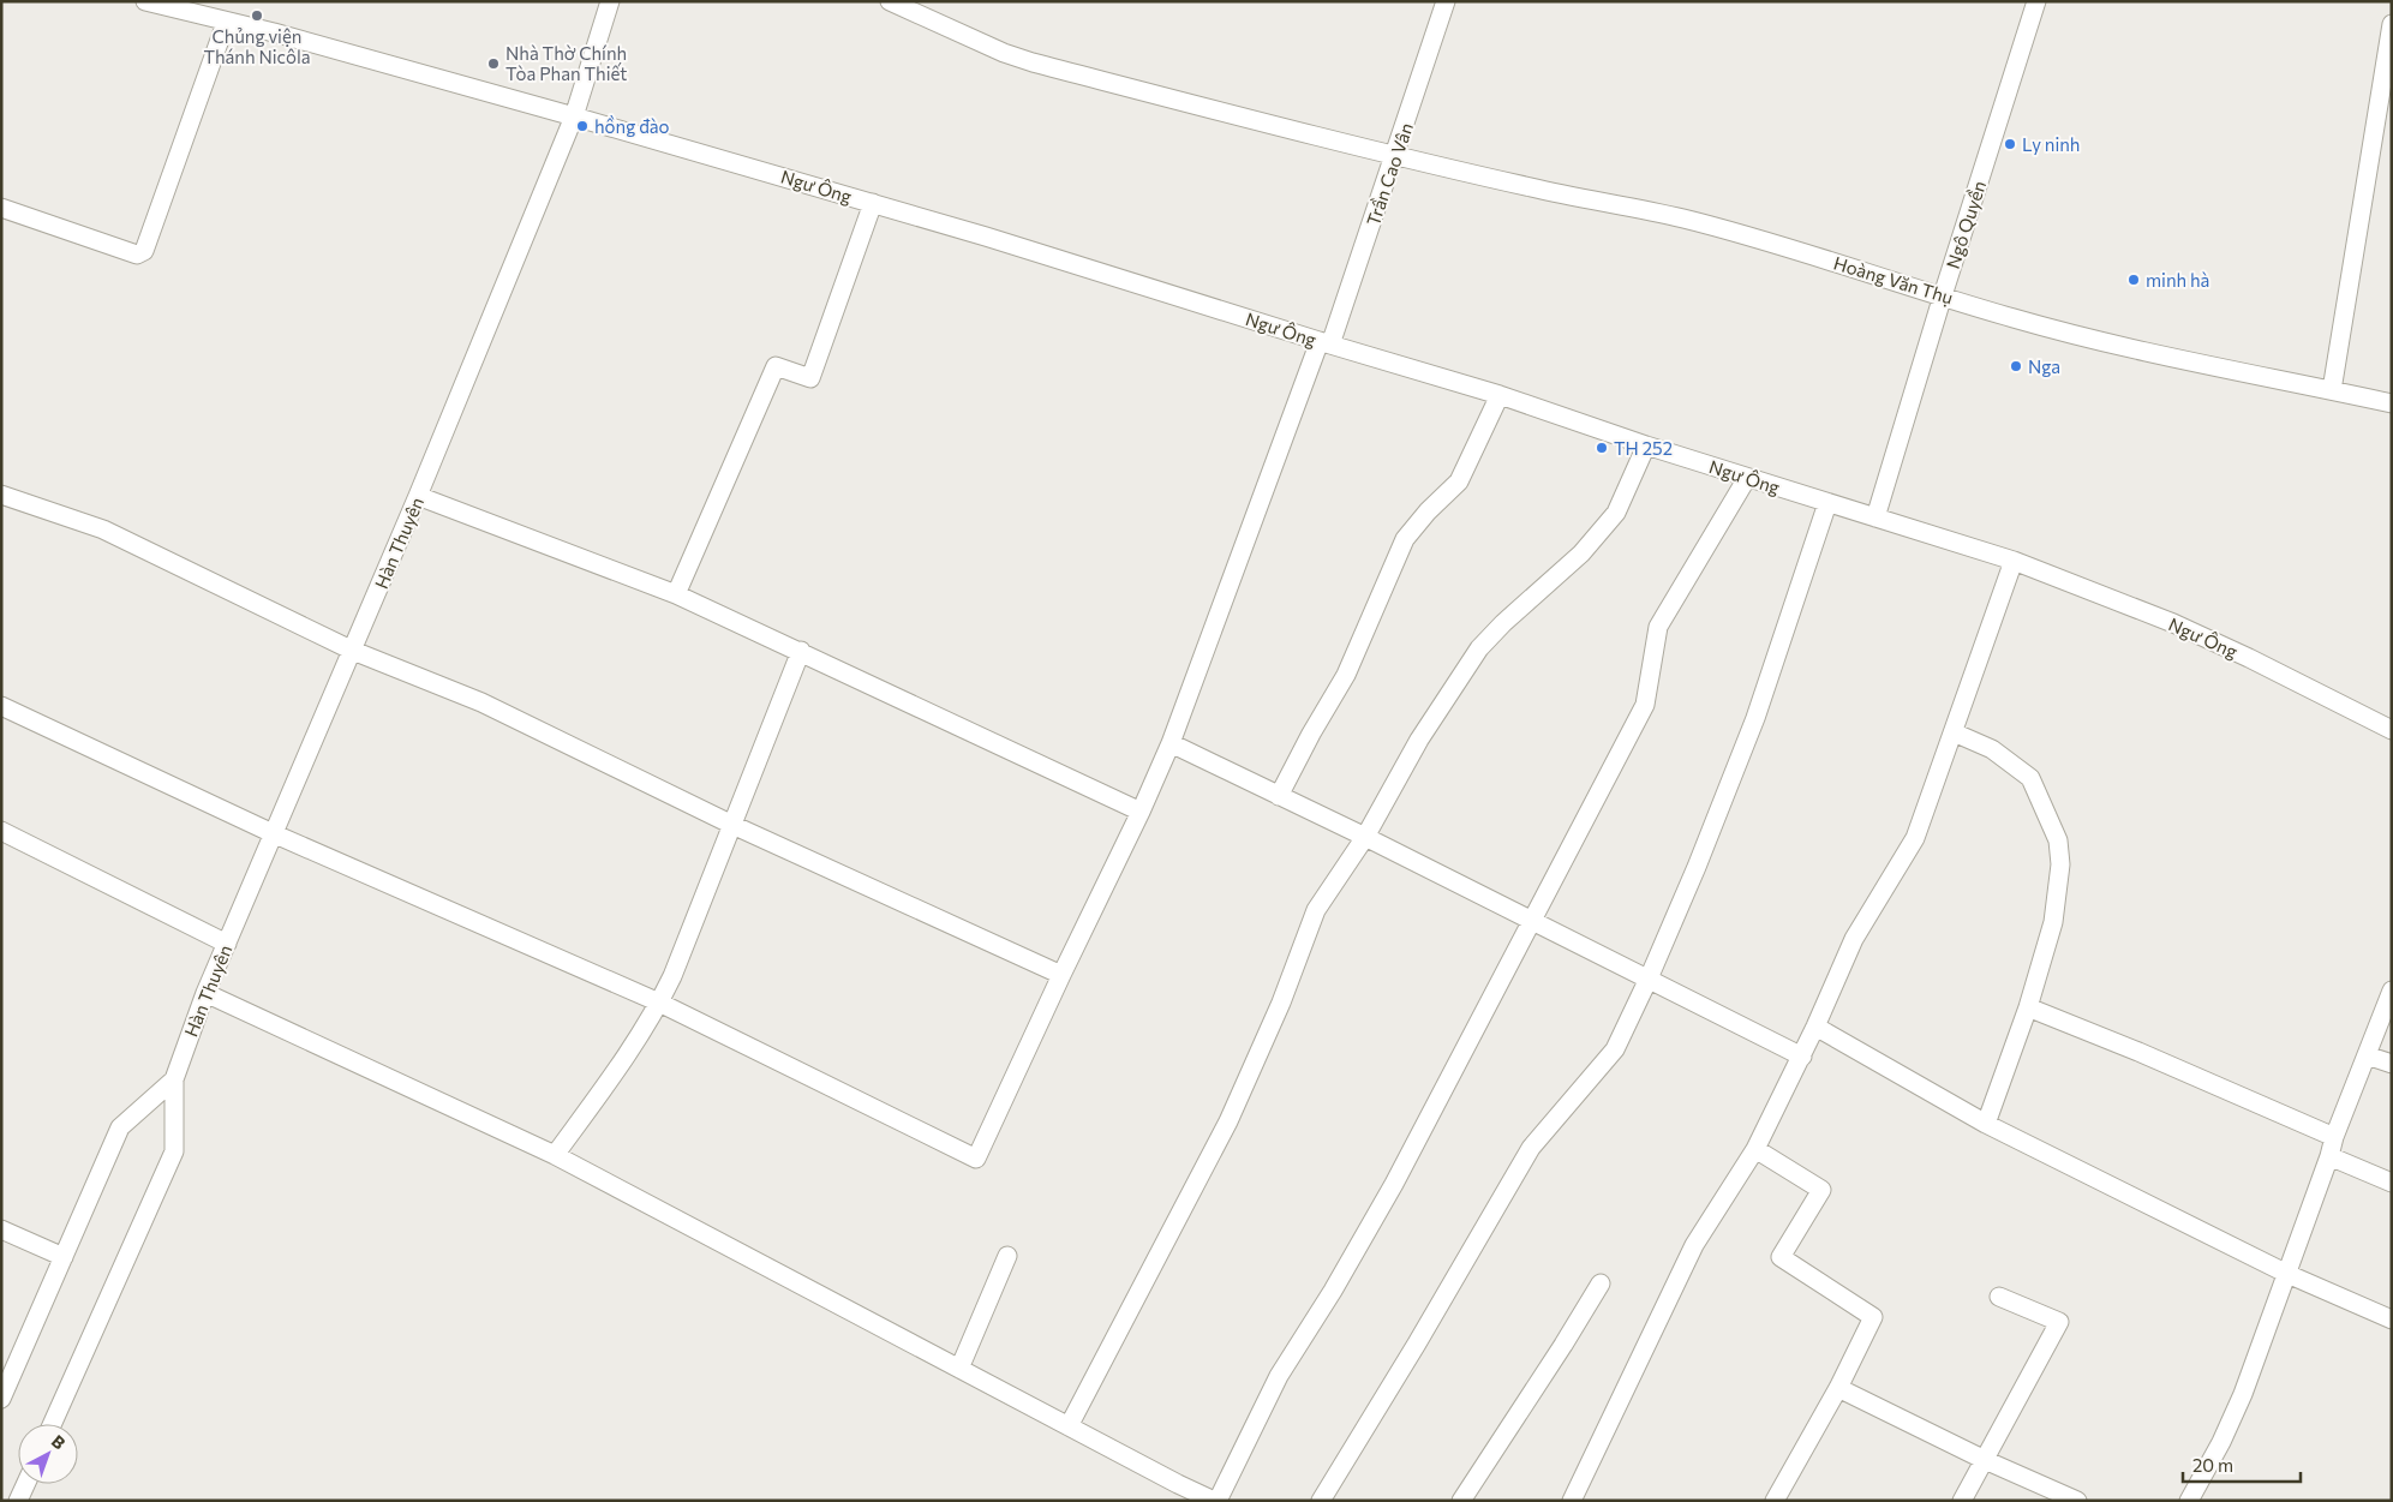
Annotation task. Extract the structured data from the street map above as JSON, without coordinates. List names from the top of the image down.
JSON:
{
  "streets": {
    "street": [
      "Trần Cao Vân",
      "Ngư Ông",
      "Ngô Quyền",
      "Hoàng Văn Thụ",
      "Hàn Thuyên"
    ]
  },
  "crossings": [
    ["Trần Cao Vân", "Ngư Ông"],
    ["Trần Cao Vân", "Hoàng Văn Thụ"],
    ["Ngư Ông", "Ngô Quyền"],
    ["Ngư Ông", "Hàn Thuyên"],
    ["Ngô Quyền", "Hoàng Văn Thụ"]
  ],
  "places": [
    "Chủng viện Thánh Nicôla",
    "Nhà Thờ Chính Tòa Phan Thiết",
    "hồng đào",
    "Ly ninh",
    "minh hà",
    "Nga",
    "TH 252"
  ],
  "scale_bar": "20 m",
  "north": "top right"
}
